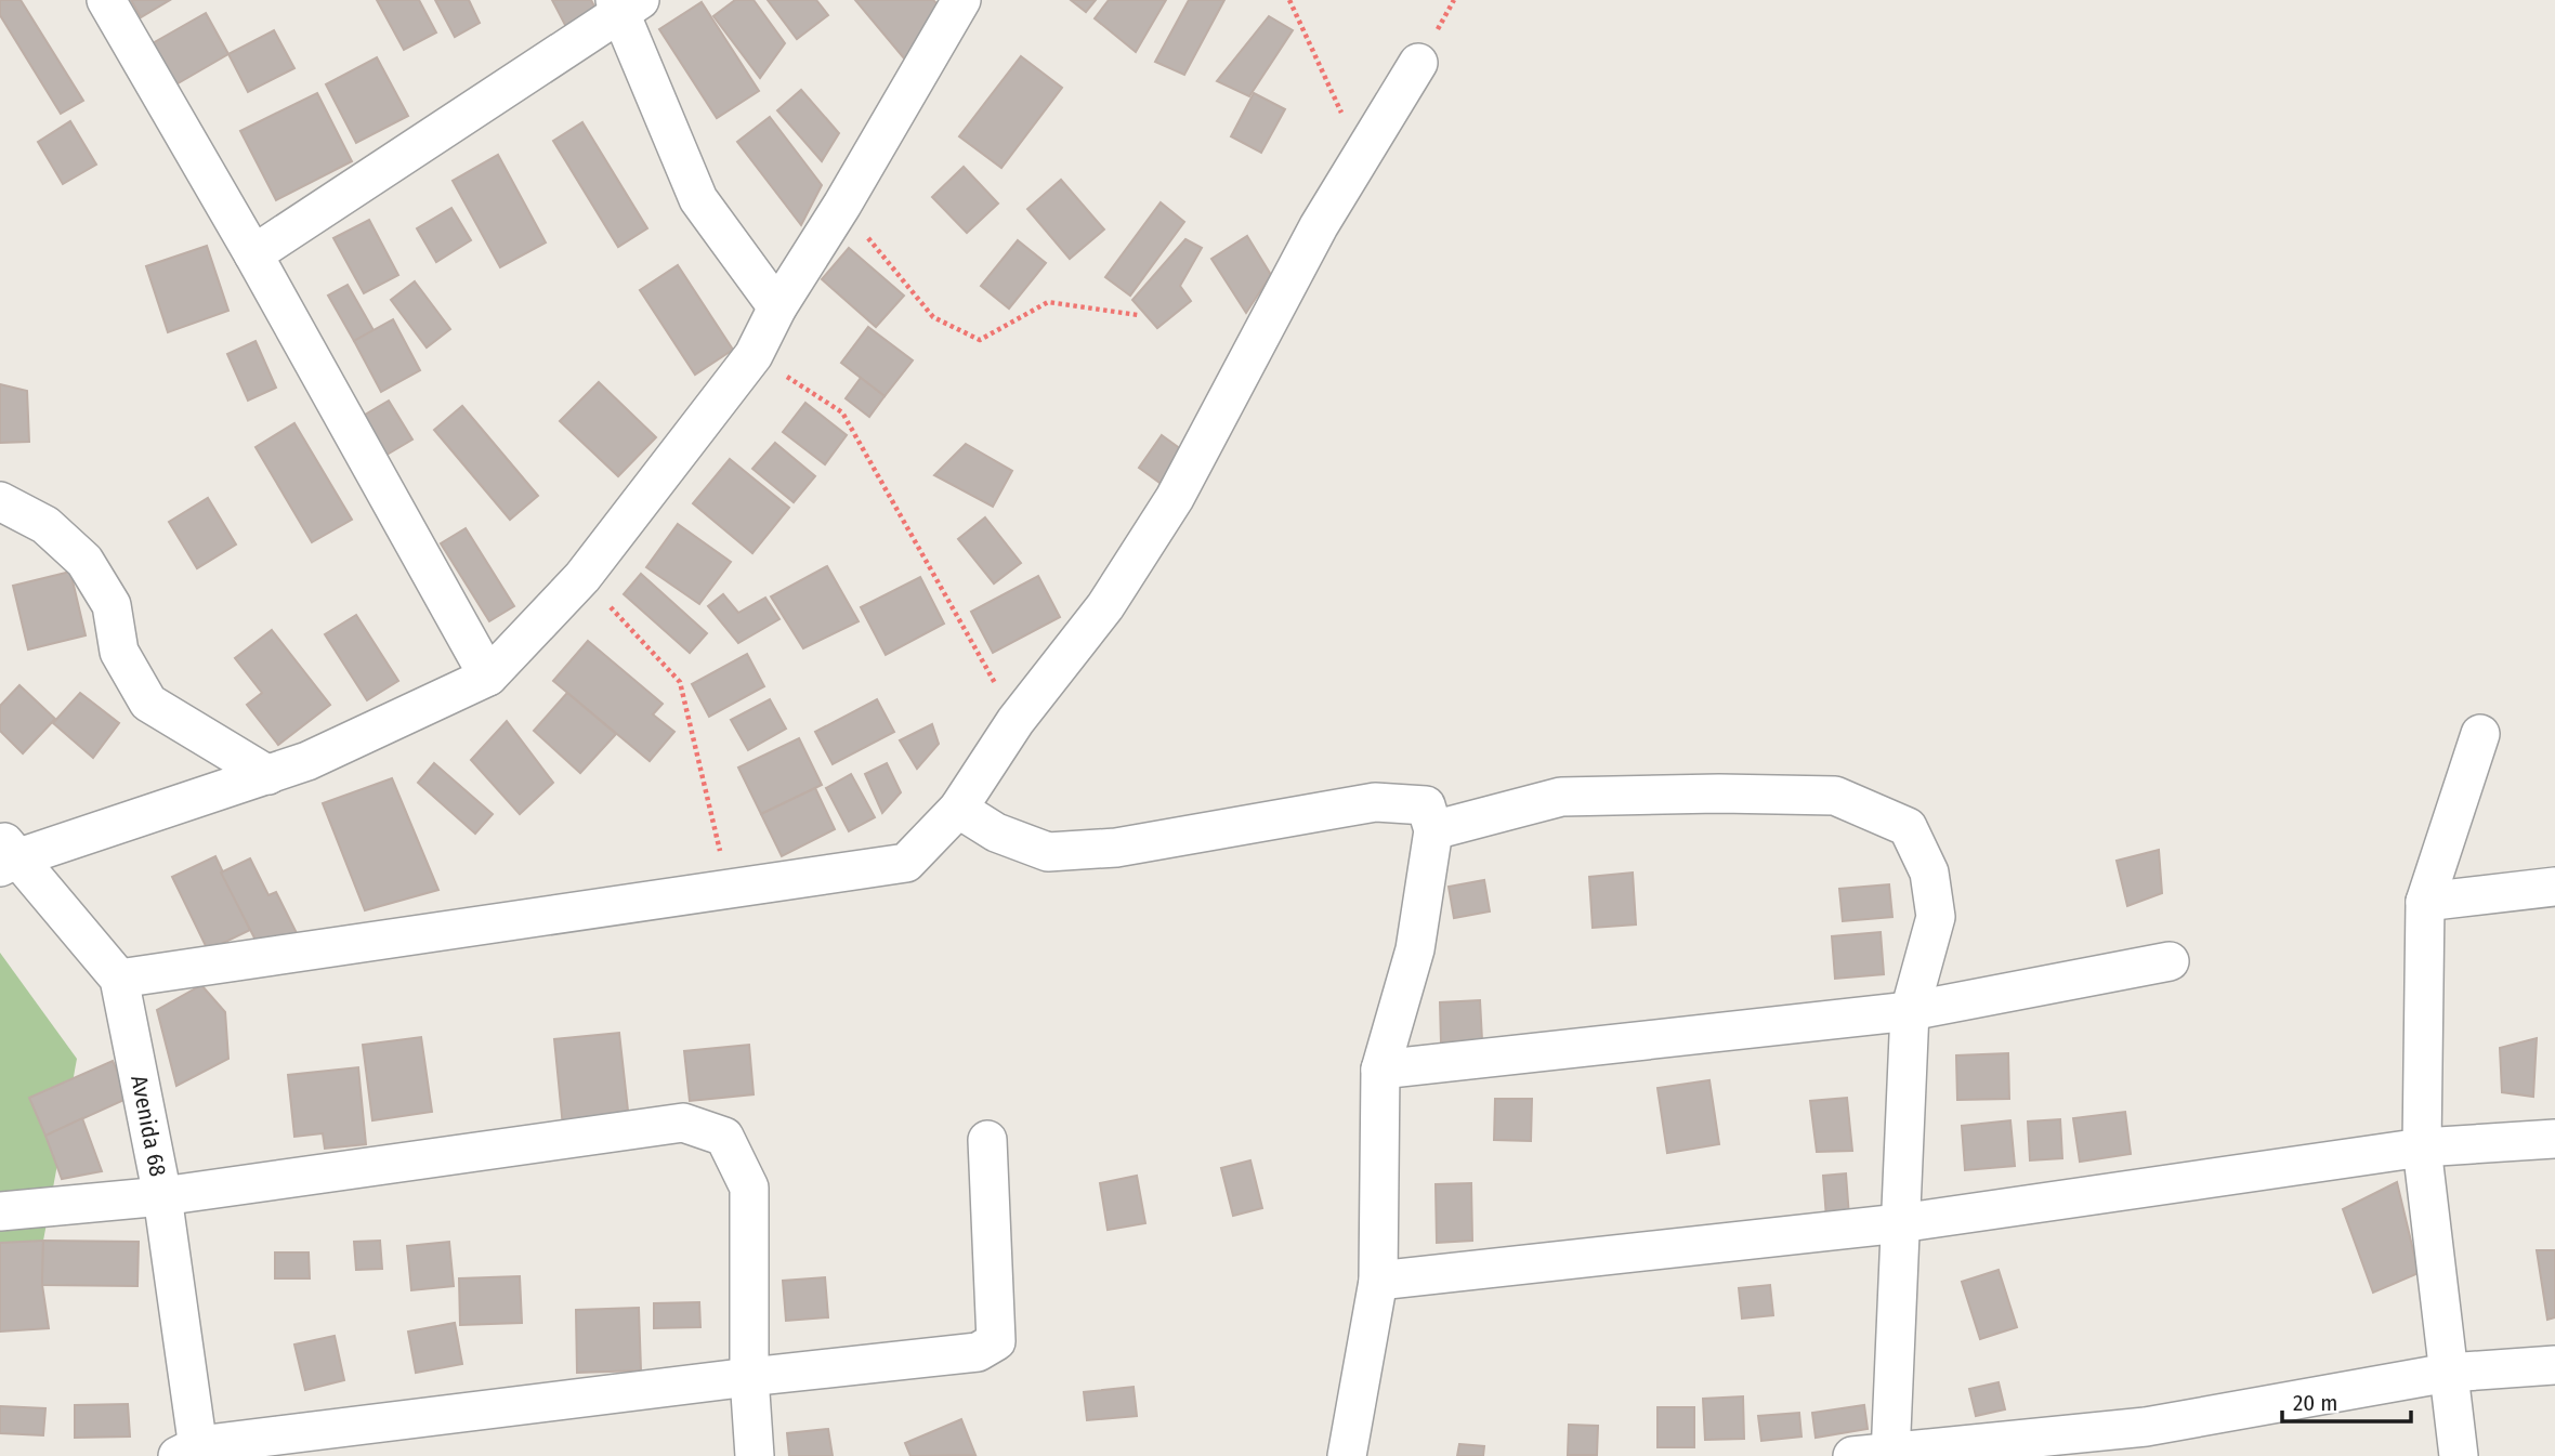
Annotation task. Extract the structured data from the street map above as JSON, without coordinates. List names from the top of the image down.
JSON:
{
  "streets": {
    "street": ["Avenida 68"]
  },
  "scale_bar": "20 m"
}
